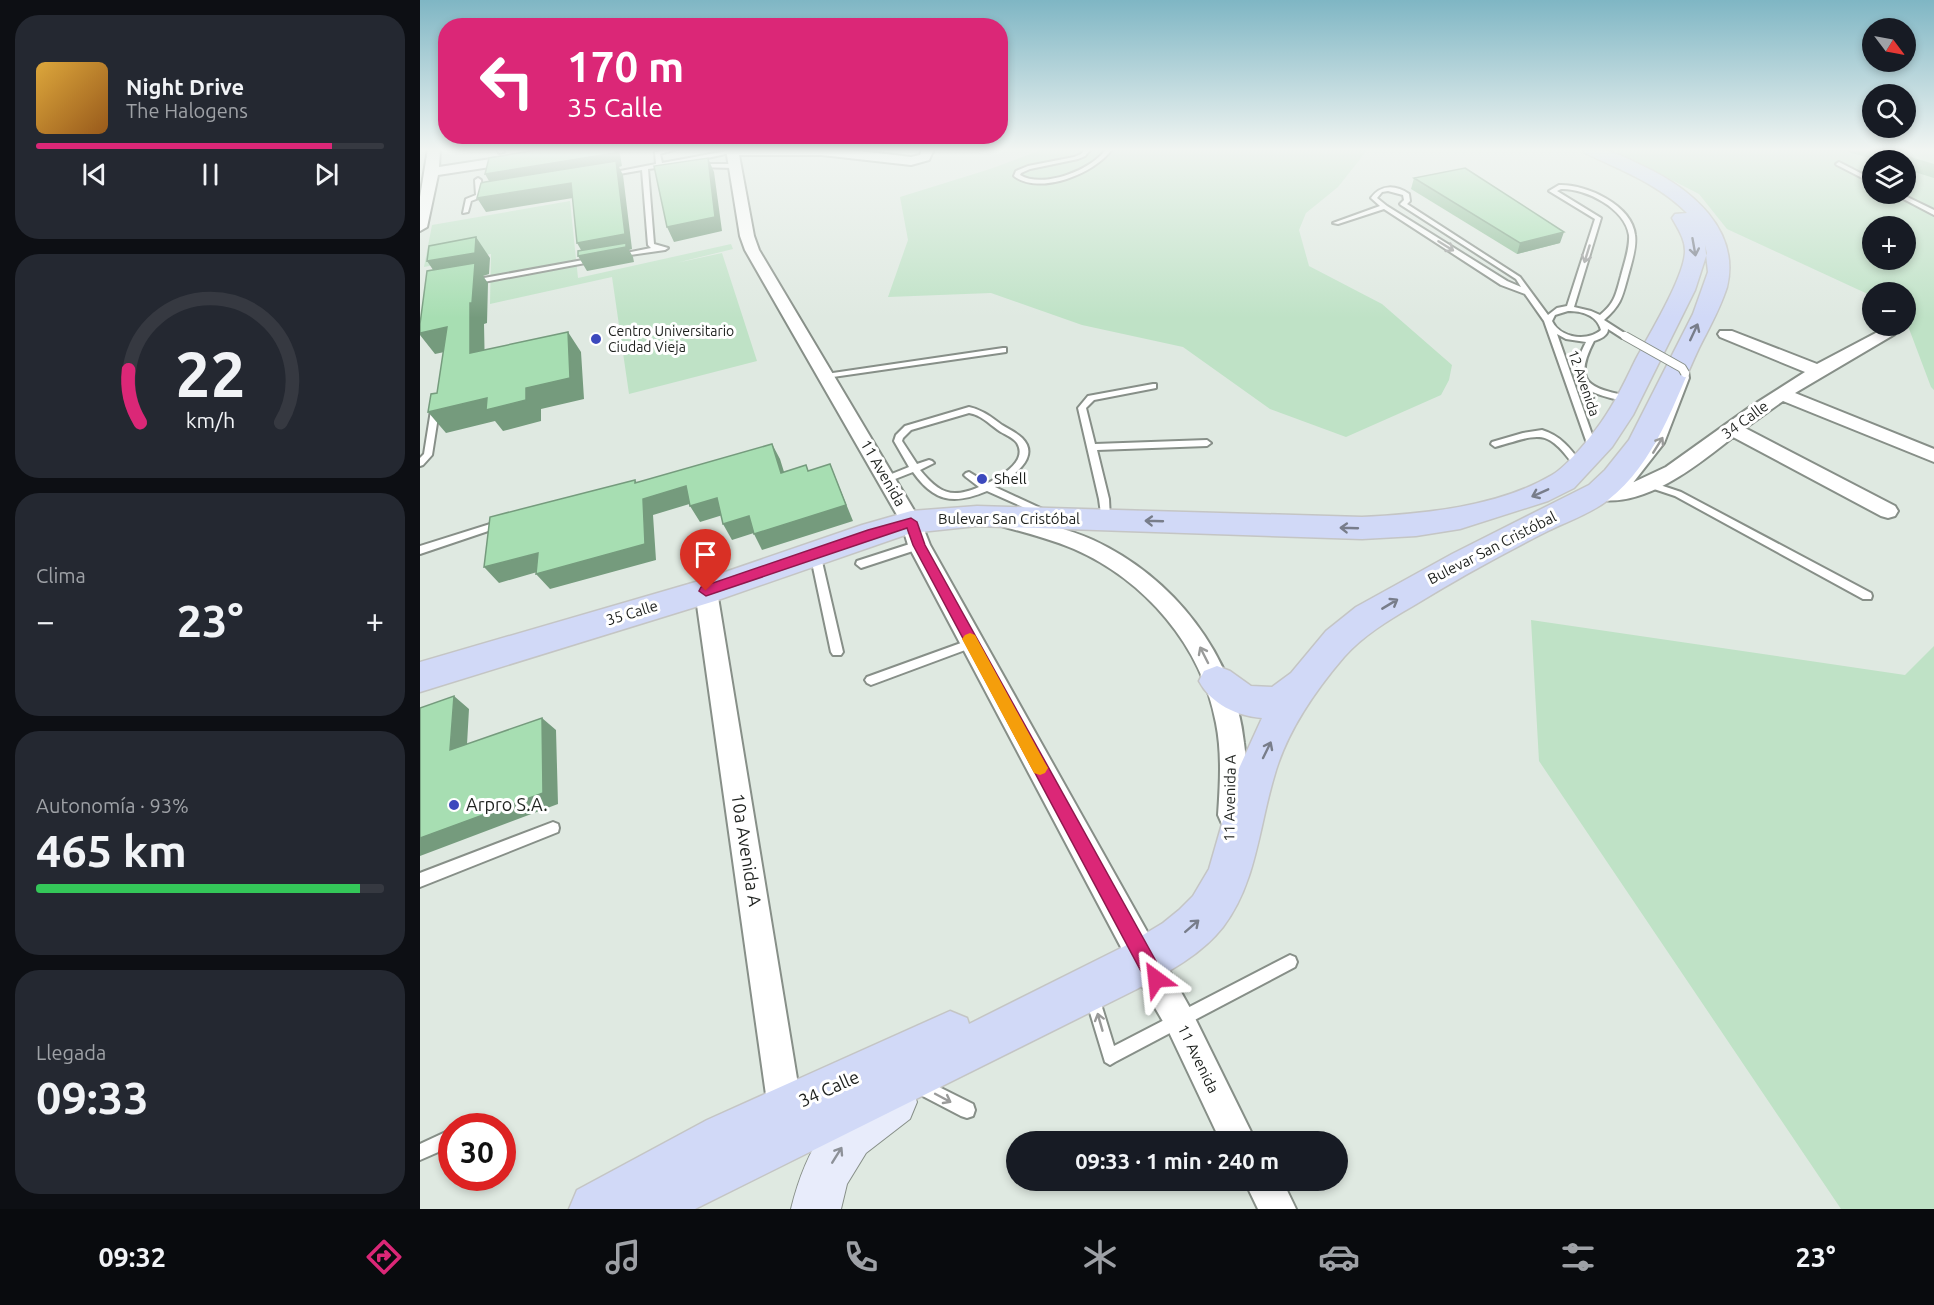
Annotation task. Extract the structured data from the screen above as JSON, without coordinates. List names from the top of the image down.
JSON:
{
  "streets": {
    "main road": ["34 Calle", "Bulevar San Cristóbal", "35 Calle"],
    "street": ["11 Avenida", "11 Avenida A", "10a Avenida A"],
    "lane": ["12 Avenida"]
  },
  "crossings": [
    ["12 Avenida", "Bulevar San Cristóbal"],
    ["34 Calle", "11 Avenida"],
    ["34 Calle", "Bulevar San Cristóbal"],
    ["34 Calle", "10a Avenida A"],
    ["11 Avenida", "Bulevar San Cristóbal"],
    ["11 Avenida", "35 Calle"],
    ["Bulevar San Cristóbal", "35 Calle"],
    ["Bulevar San Cristóbal", "11 Avenida A"],
    ["35 Calle", "10a Avenida A"]
  ],
  "one_way": ["11 Avenida A"],
  "places": ["Centro Universitario Ciudad Vieja", "Shell", "Arpro S.A."],
  "north": "bottom right",
  "page": {
    "map_buttons": ["+", "−"],
    "turn": ["170 m", "35 Calle"],
    "song": ["Night Drive", "The Halogens"],
    "tile": [
      "Clima",
      ["Autonomía · 93%", "465 km"],
      ["Llegada", "09:33"]
    ],
    "heat": ["−", "23°", "+"],
    "limit": "30",
    "trip": "09:33 · 1 min · 240 m",
    "tabs": ["09:32", "23°"],
    "gauge": ["22", "km/h"]
  }
}
